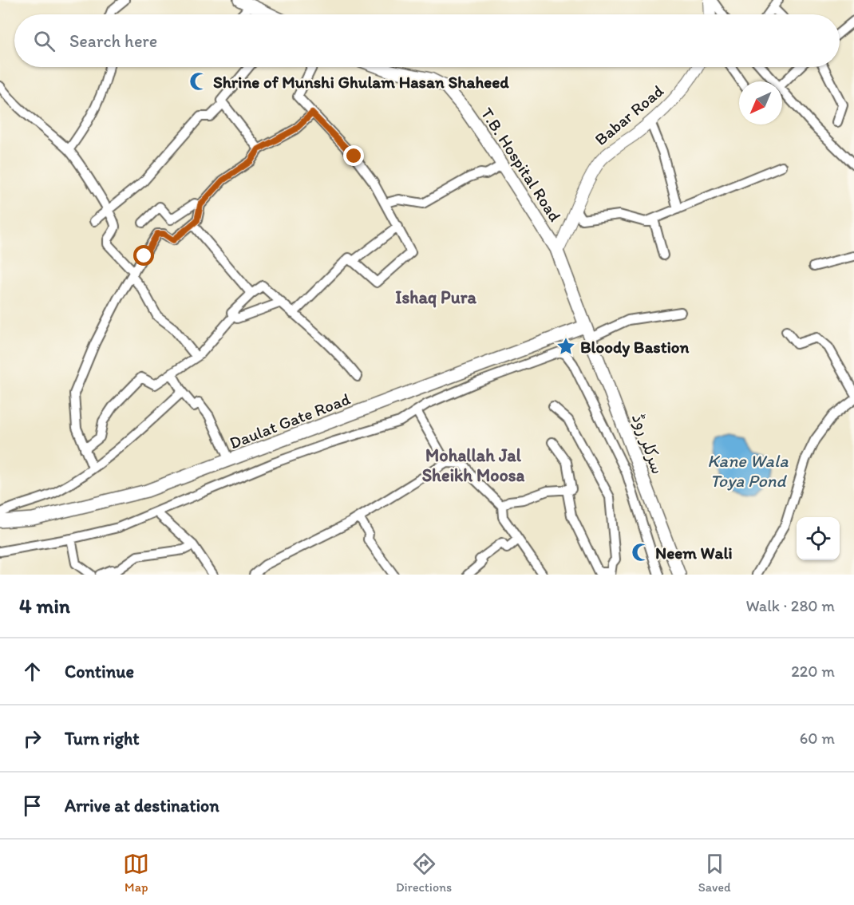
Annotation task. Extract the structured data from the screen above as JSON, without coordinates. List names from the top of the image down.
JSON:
{
  "streets": {
    "main road": ["T.B. Hospital Road", "Daulat Gate Road", "سرکلر روڈ"],
    "street": ["Babar Road"]
  },
  "crossings": [
    ["Babar Road", "T.B. Hospital Road"],
    ["T.B. Hospital Road", "Daulat Gate Road"],
    ["T.B. Hospital Road", "سرکلر روڈ"],
    ["Daulat Gate Road", "سرکلر روڈ"]
  ],
  "districts": ["Ishaq Pura", "Mohallah Jal Sheikh Moosa"],
  "water": ["Kane Wala Toya Pond"],
  "places": {
    "mosque": ["Shrine of Munshi Ghulam Hasan Shaheed", "Neem Wali"],
    "place": ["Bloody Bastion"]
  },
  "north": "bottom left",
  "page": {
    "search": "Search here",
    "heading": ["4 min", "Walk · 280 m"],
    "list": [
      ["Continue", "220 m"],
      ["Turn right", "60 m"],
      "Arrive at destination"
    ],
    "nav": ["Map", "Directions", "Saved"]
  }
}
